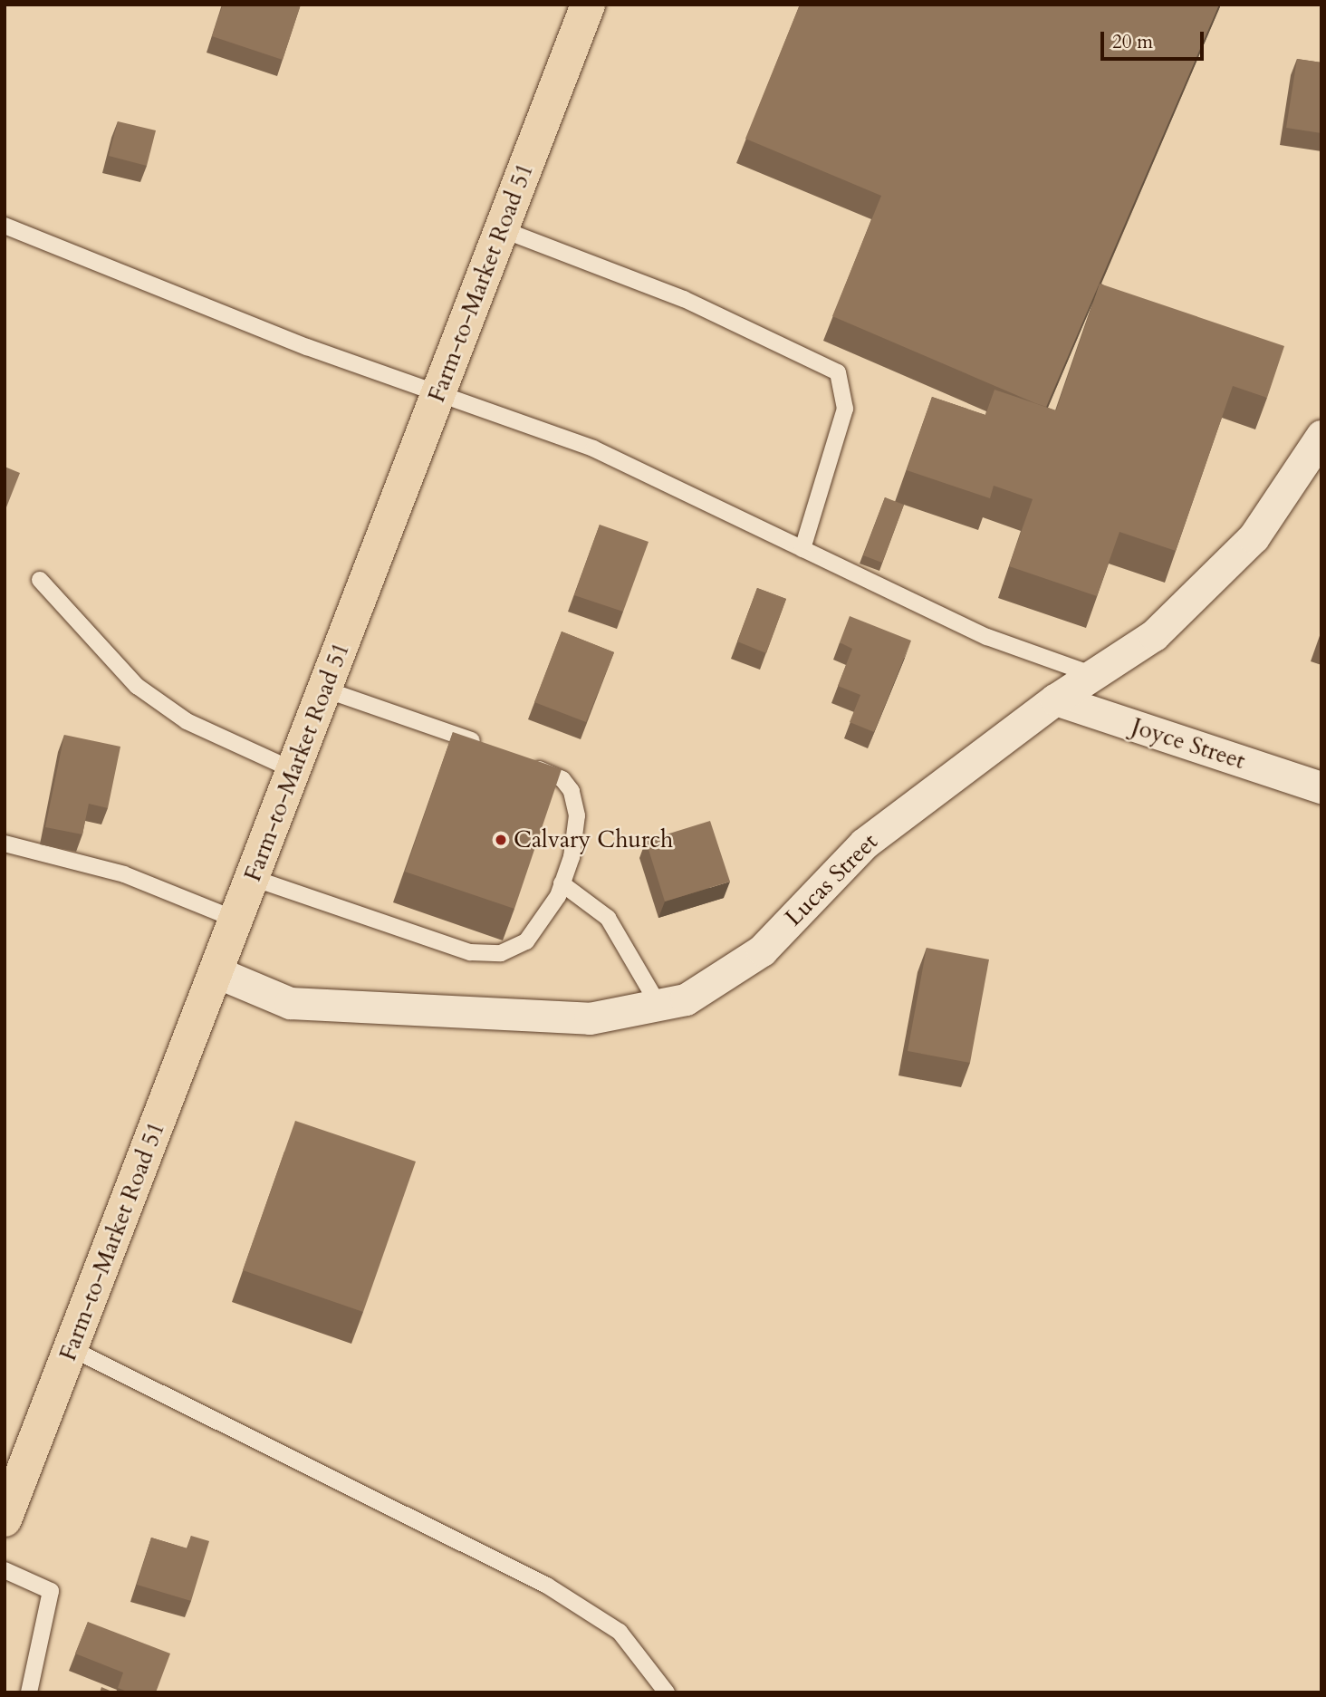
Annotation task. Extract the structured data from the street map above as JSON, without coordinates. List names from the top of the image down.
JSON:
{
  "streets": {
    "main road": ["Farm-to-Market Road 51"],
    "street": ["Joyce Street", "Lucas Street"]
  },
  "crossings": [
    ["Farm-to-Market Road 51", "Lucas Street"],
    ["Joyce Street", "Lucas Street"]
  ],
  "places": ["Calvary Church"],
  "scale_bar": "20 m"
}
